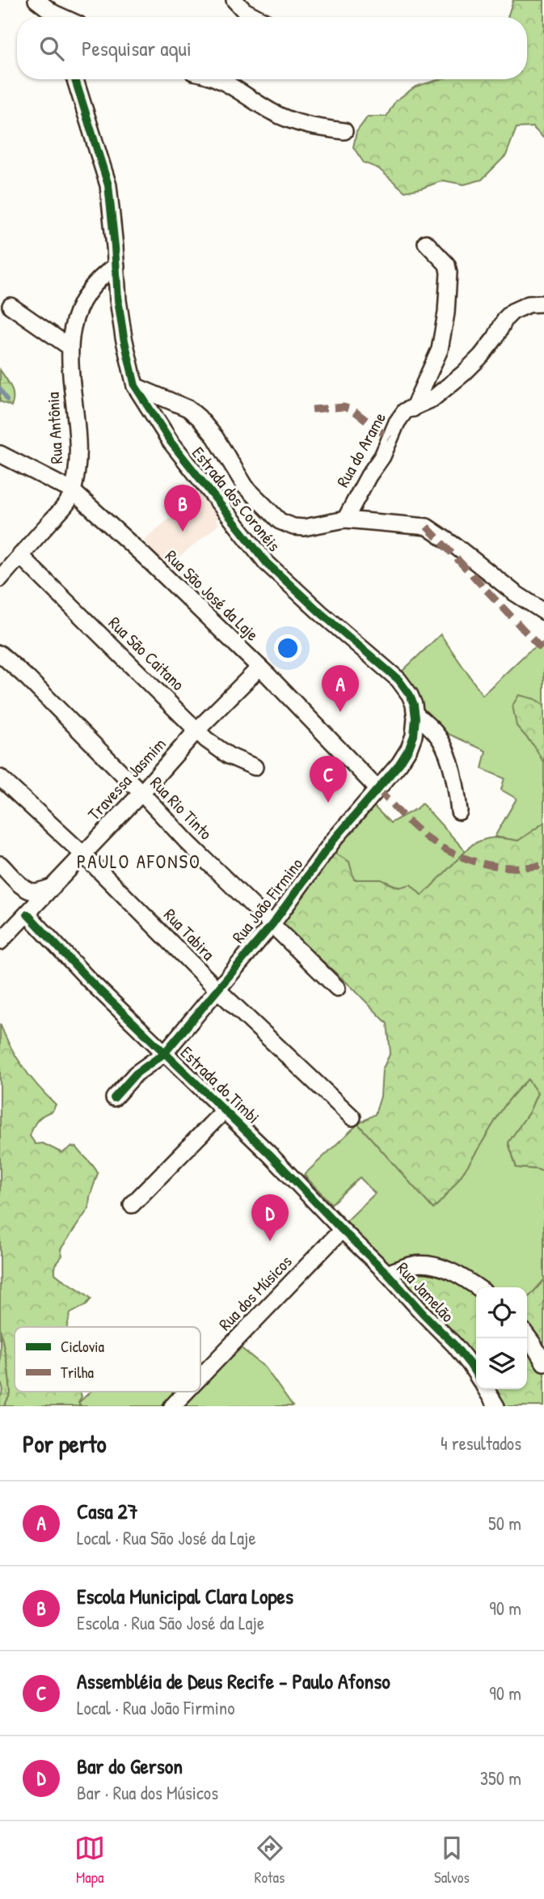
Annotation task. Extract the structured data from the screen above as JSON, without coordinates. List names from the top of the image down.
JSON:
{
  "streets": {
    "street": [
      "Rua Antônia",
      "Rua do Arame",
      "Estrada dos Coronéis",
      "Rua São José da Laje",
      "Rua São Caitano",
      "Travessa Jasmim",
      "Rua Rio Tinto",
      "Rua João Firmino",
      "Rua Tabira",
      "Estrada do Timbi",
      "Rua Jamelão",
      "Rua dos Músicos"
    ]
  },
  "crossings": [
    ["Rua Antônia", "Estrada dos Coronéis"],
    ["Rua Antônia", "Rua São José da Laje"],
    ["Rua Antônia", "Rua São Caitano"],
    ["Estrada dos Coronéis", "Rua João Firmino"],
    ["Rua São José da Laje", "Travessa Jasmim"],
    ["Rua São José da Laje", "Rua João Firmino"],
    ["Rua São Caitano", "Travessa Jasmim"],
    ["Travessa Jasmim", "Rua Rio Tinto"],
    ["Travessa Jasmim", "Rua Tabira"],
    ["Travessa Jasmim", "Estrada do Timbi"],
    ["Rua Rio Tinto", "Rua João Firmino"],
    ["Rua João Firmino", "Rua Tabira"],
    ["Rua João Firmino", "Estrada do Timbi"],
    ["Estrada do Timbi", "Rua Jamelão"],
    ["Estrada do Timbi", "Rua dos Músicos"],
    ["Rua Jamelão", "Rua dos Músicos"]
  ],
  "districts": ["PAULO AFONSO"],
  "legend": ["Ciclovia", "Trilha"],
  "page": {
    "search": "Pesquisar aqui",
    "pins": [
      "B",
      "A",
      "C",
      "D"
    ],
    "heading": ["Por perto", "4 resultados"],
    "list": [
      {
        "mark": "A",
        "name": "Casa 27",
        "note": "Local · Rua São José da Laje",
        "value": "50 m"
      },
      {
        "mark": "B",
        "name": "Escola Municipal Clara Lopes",
        "note": "Escola · Rua São José da Laje",
        "value": "90 m"
      },
      {
        "mark": "C",
        "name": "Assembléia de Deus Recife - Paulo Afonso",
        "note": "Local · Rua João Firmino",
        "value": "90 m"
      },
      {
        "mark": "D",
        "name": "Bar do Gerson",
        "note": "Bar · Rua dos Músicos",
        "value": "350 m"
      }
    ],
    "nav": ["Mapa", "Rotas", "Salvos"]
  }
}
